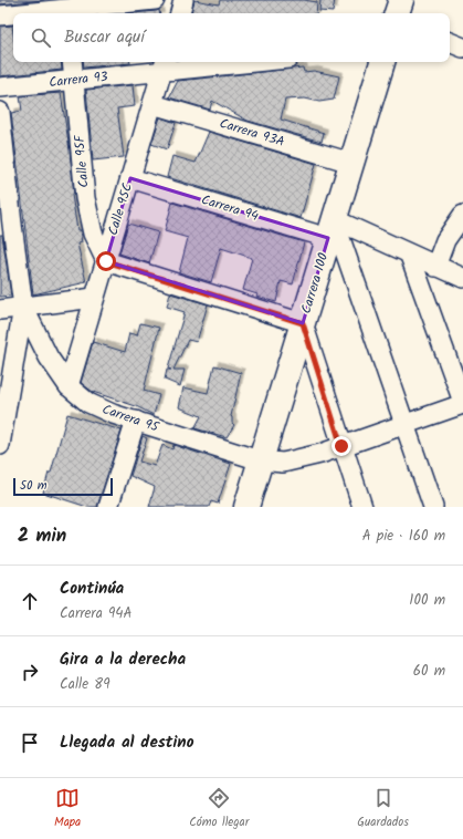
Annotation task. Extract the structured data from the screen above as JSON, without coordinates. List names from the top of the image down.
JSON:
{
  "streets": {
    "highway": ["Carrera 100"],
    "street": [
      "Carrera 93",
      "Carrera 93A",
      "Calle 95F",
      "Carrera 94",
      "Calle 95C",
      "Carrera 95"
    ]
  },
  "crossings": [
    ["Carrera 93", "Calle 95F"],
    ["Carrera 93", "Calle 95C"],
    ["Carrera 93A", "Calle 95C"],
    ["Carrera 93A", "Carrera 100"],
    ["Calle 95F", "Calle 95C"],
    ["Carrera 94", "Calle 95C"],
    ["Carrera 94", "Carrera 100"],
    ["Calle 95C", "Carrera 95"],
    ["Carrera 100", "Carrera 95"]
  ],
  "scale_bar": "50 m",
  "page": {
    "search": "Buscar aquí",
    "scale": "50 m",
    "heading": ["2 min", "A pie · 160 m"],
    "list": [
      ["Continúa", "Carrera 94A", "100 m"],
      ["Gira a la derecha", "Calle 89", "60 m"],
      "Llegada al destino"
    ],
    "nav": ["Mapa", "Cómo llegar", "Guardados"]
  }
}
